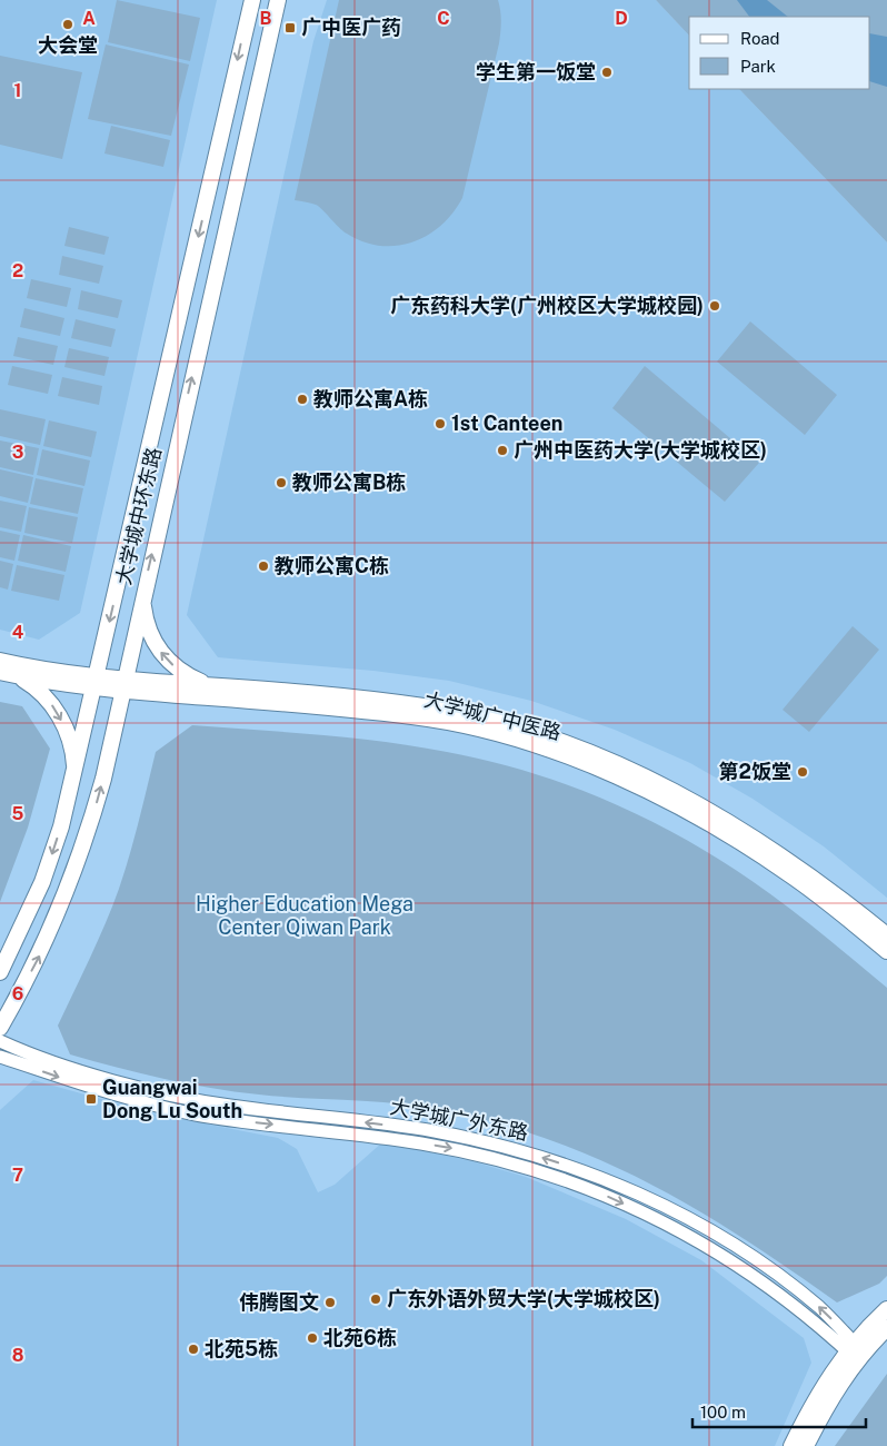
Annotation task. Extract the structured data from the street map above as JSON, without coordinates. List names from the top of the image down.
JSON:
{
  "streets": {
    "main road": ["大学城中环东路", "大学城广中医路"],
    "street": ["大学城广外东路"]
  },
  "crossings": [
    ["大学城中环东路", "大学城广中医路"]
  ],
  "parks": ["Higher Education Mega Center Qiwan Park"],
  "places": {
    "other": [
      "大会堂",
      "学生第一饭堂",
      "广东药科大学(广州校区大学城校园)",
      "教师公寓A栋",
      "1st Canteen",
      "广州中医药大学(大学城校区)",
      "教师公寓B栋",
      "教师公寓C栋",
      "第2饭堂",
      "广东外语外贸大学(大学城校区)",
      "伟腾图文",
      "北苑6栋",
      "北苑5栋"
    ],
    "transit": ["广中医广药", "Guangwai Dong Lu South"]
  },
  "legend": ["Road", "Park"],
  "scale_bar": "100 m",
  "grid": {
    "columns": [
      "A",
      "B",
      "C",
      "D"
    ],
    "rows": [
      "1",
      "2",
      "3",
      "4",
      "5",
      "6",
      "7",
      "8"
    ]
  }
}
